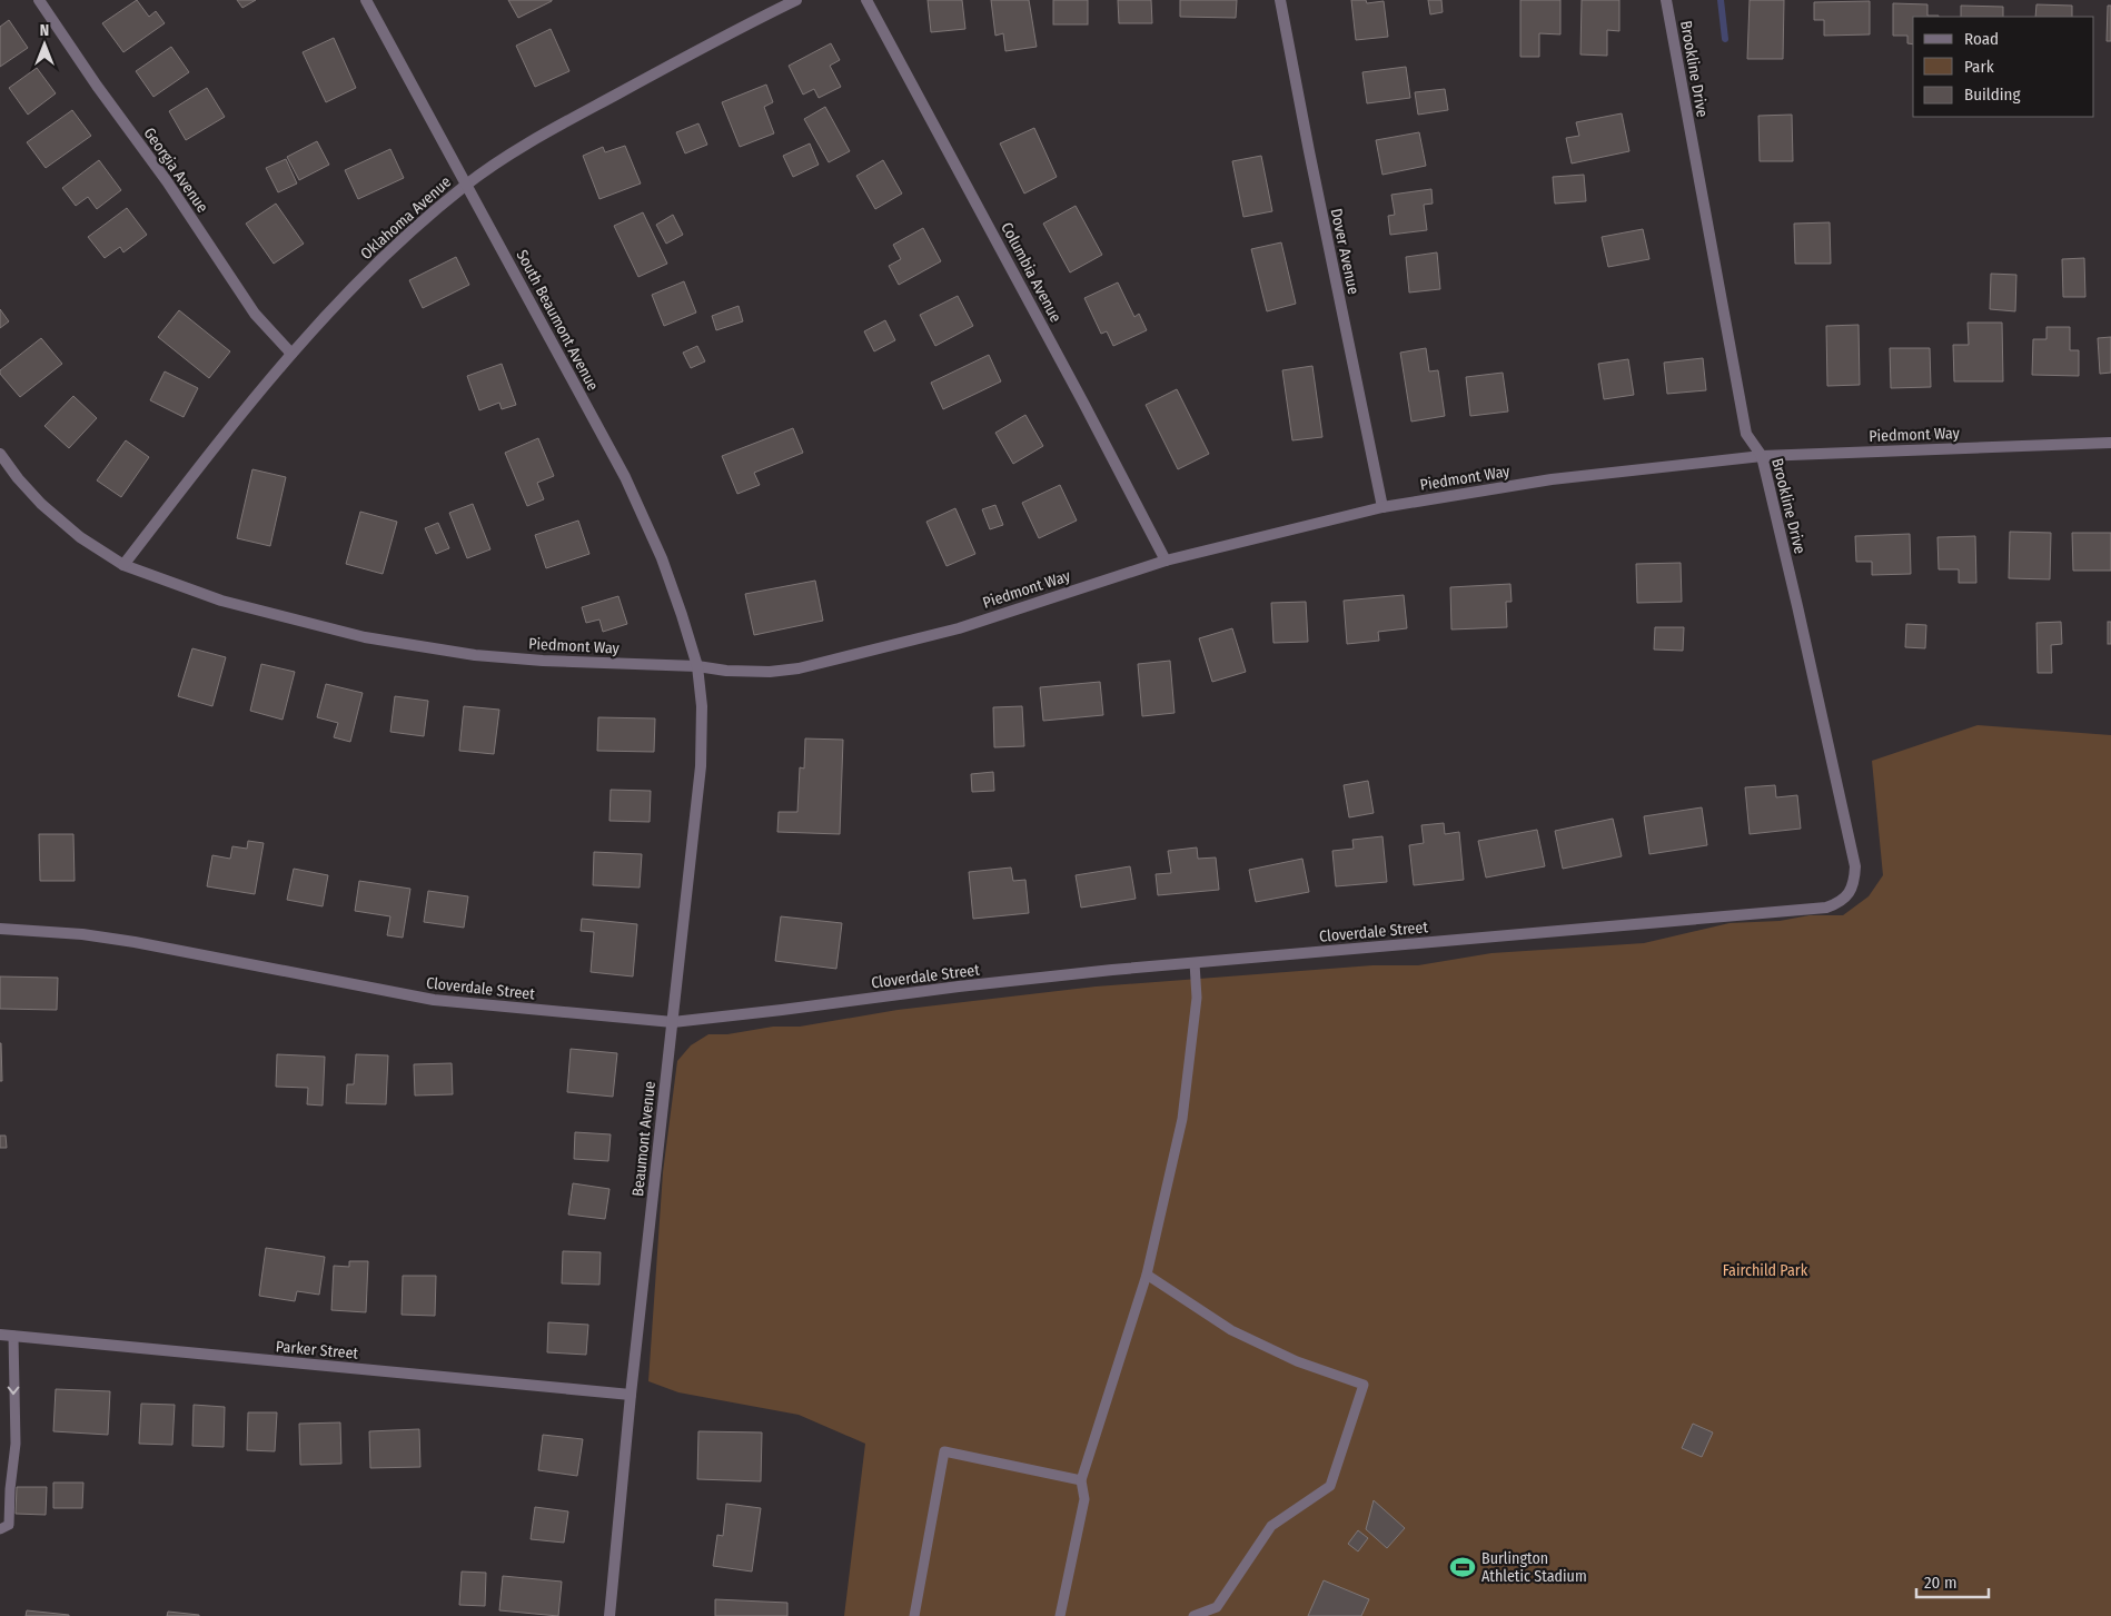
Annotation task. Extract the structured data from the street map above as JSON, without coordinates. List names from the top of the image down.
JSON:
{
  "streets": {
    "street": [
      "Brookline Drive",
      "Georgia Avenue",
      "Oklahoma Avenue",
      "Dover Avenue",
      "Columbia Avenue",
      "South Beaumont Avenue",
      "Piedmont Way",
      "Cloverdale Street",
      "Beaumont Avenue",
      "Parker Street"
    ]
  },
  "crossings": [
    ["Brookline Drive", "Piedmont Way"],
    ["Brookline Drive", "Cloverdale Street"],
    ["Georgia Avenue", "Oklahoma Avenue"],
    ["Oklahoma Avenue", "South Beaumont Avenue"],
    ["Oklahoma Avenue", "Piedmont Way"],
    ["Dover Avenue", "Piedmont Way"],
    ["Columbia Avenue", "Piedmont Way"],
    ["South Beaumont Avenue", "Piedmont Way"],
    ["South Beaumont Avenue", "Beaumont Avenue"],
    ["Piedmont Way", "Beaumont Avenue"],
    ["Cloverdale Street", "Beaumont Avenue"],
    ["Beaumont Avenue", "Parker Street"]
  ],
  "parks": ["Fairchild Park"],
  "places": {
    "sports": ["Burlington Athletic Stadium"]
  },
  "legend": ["Road", "Park", "Building"],
  "scale_bar": "20 m",
  "north": "top"
}
